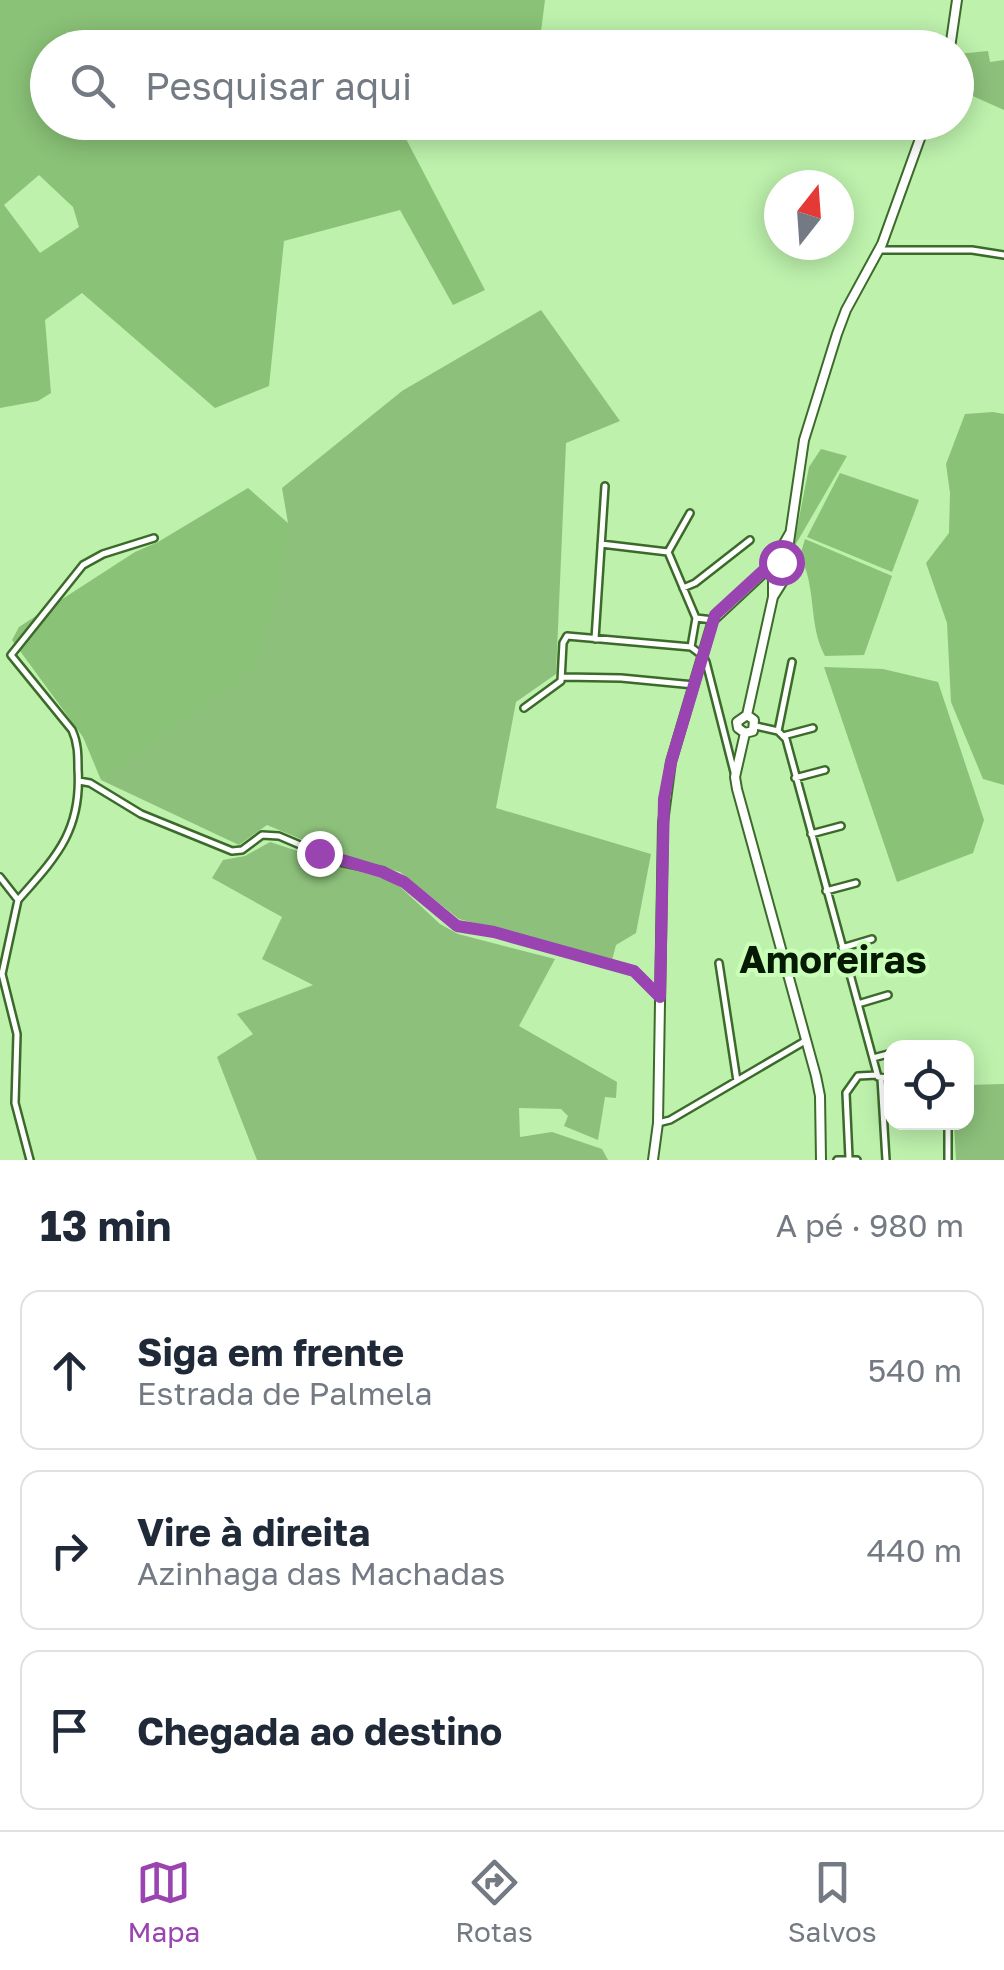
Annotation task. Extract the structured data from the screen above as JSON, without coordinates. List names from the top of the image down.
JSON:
{
  "districts": ["Amoreiras"],
  "north": "top",
  "page": {
    "search": "Pesquisar aqui",
    "heading": ["13 min", "A pé · 980 m"],
    "list": [
      ["Siga em frente", "Estrada de Palmela", "540 m"],
      ["Vire à direita", "Azinhaga das Machadas", "440 m"],
      "Chegada ao destino"
    ],
    "nav": ["Mapa", "Rotas", "Salvos"]
  }
}
